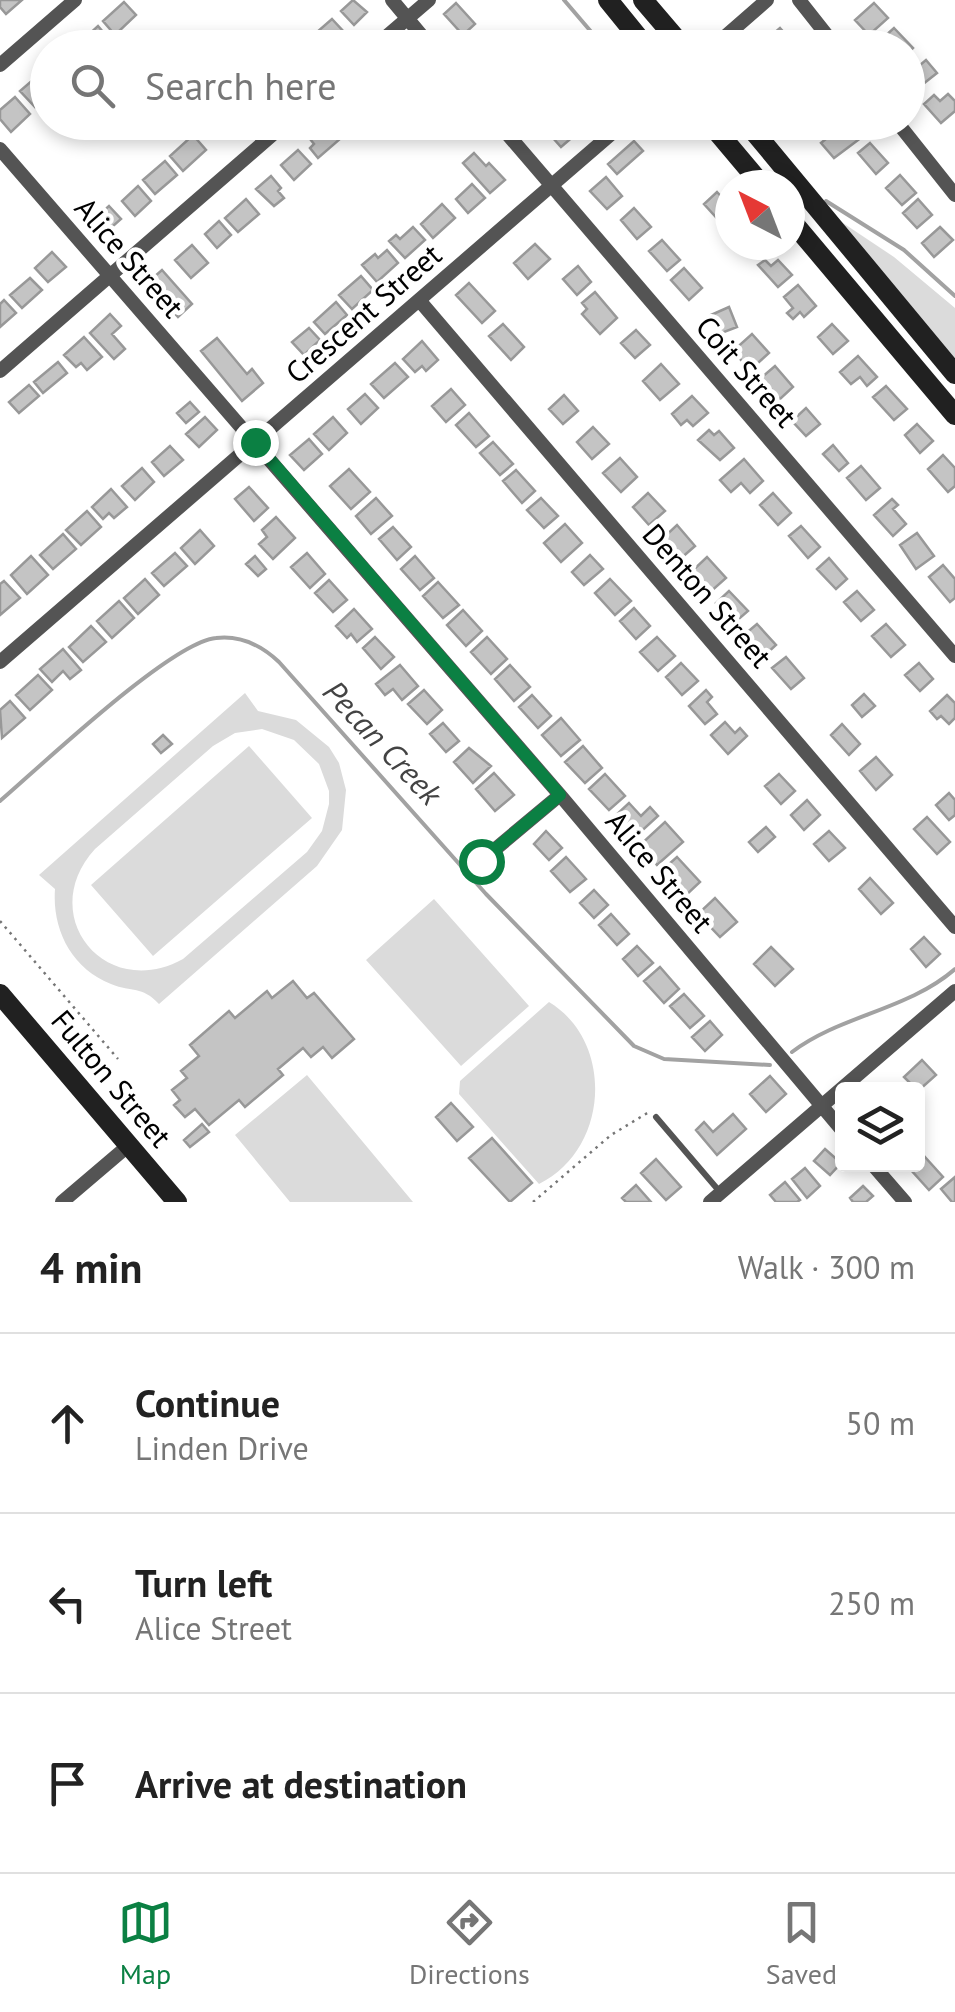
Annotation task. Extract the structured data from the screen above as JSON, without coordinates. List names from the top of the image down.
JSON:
{
  "streets": {
    "main road": ["Fulton Street"],
    "street": [
      "Alice Street",
      "Crescent Street",
      "Coit Street",
      "Denton Street"
    ]
  },
  "crossings": [
    ["Alice Street", "Crescent Street"],
    ["Crescent Street", "Coit Street"],
    ["Crescent Street", "Denton Street"]
  ],
  "water": ["Pecan Creek"],
  "north": "top left",
  "page": {
    "search": "Search here",
    "heading": ["4 min", "Walk · 300 m"],
    "list": [
      ["Continue", "Linden Drive", "50 m"],
      ["Turn left", "Alice Street", "250 m"],
      "Arrive at destination"
    ],
    "nav": ["Map", "Directions", "Saved"]
  }
}
